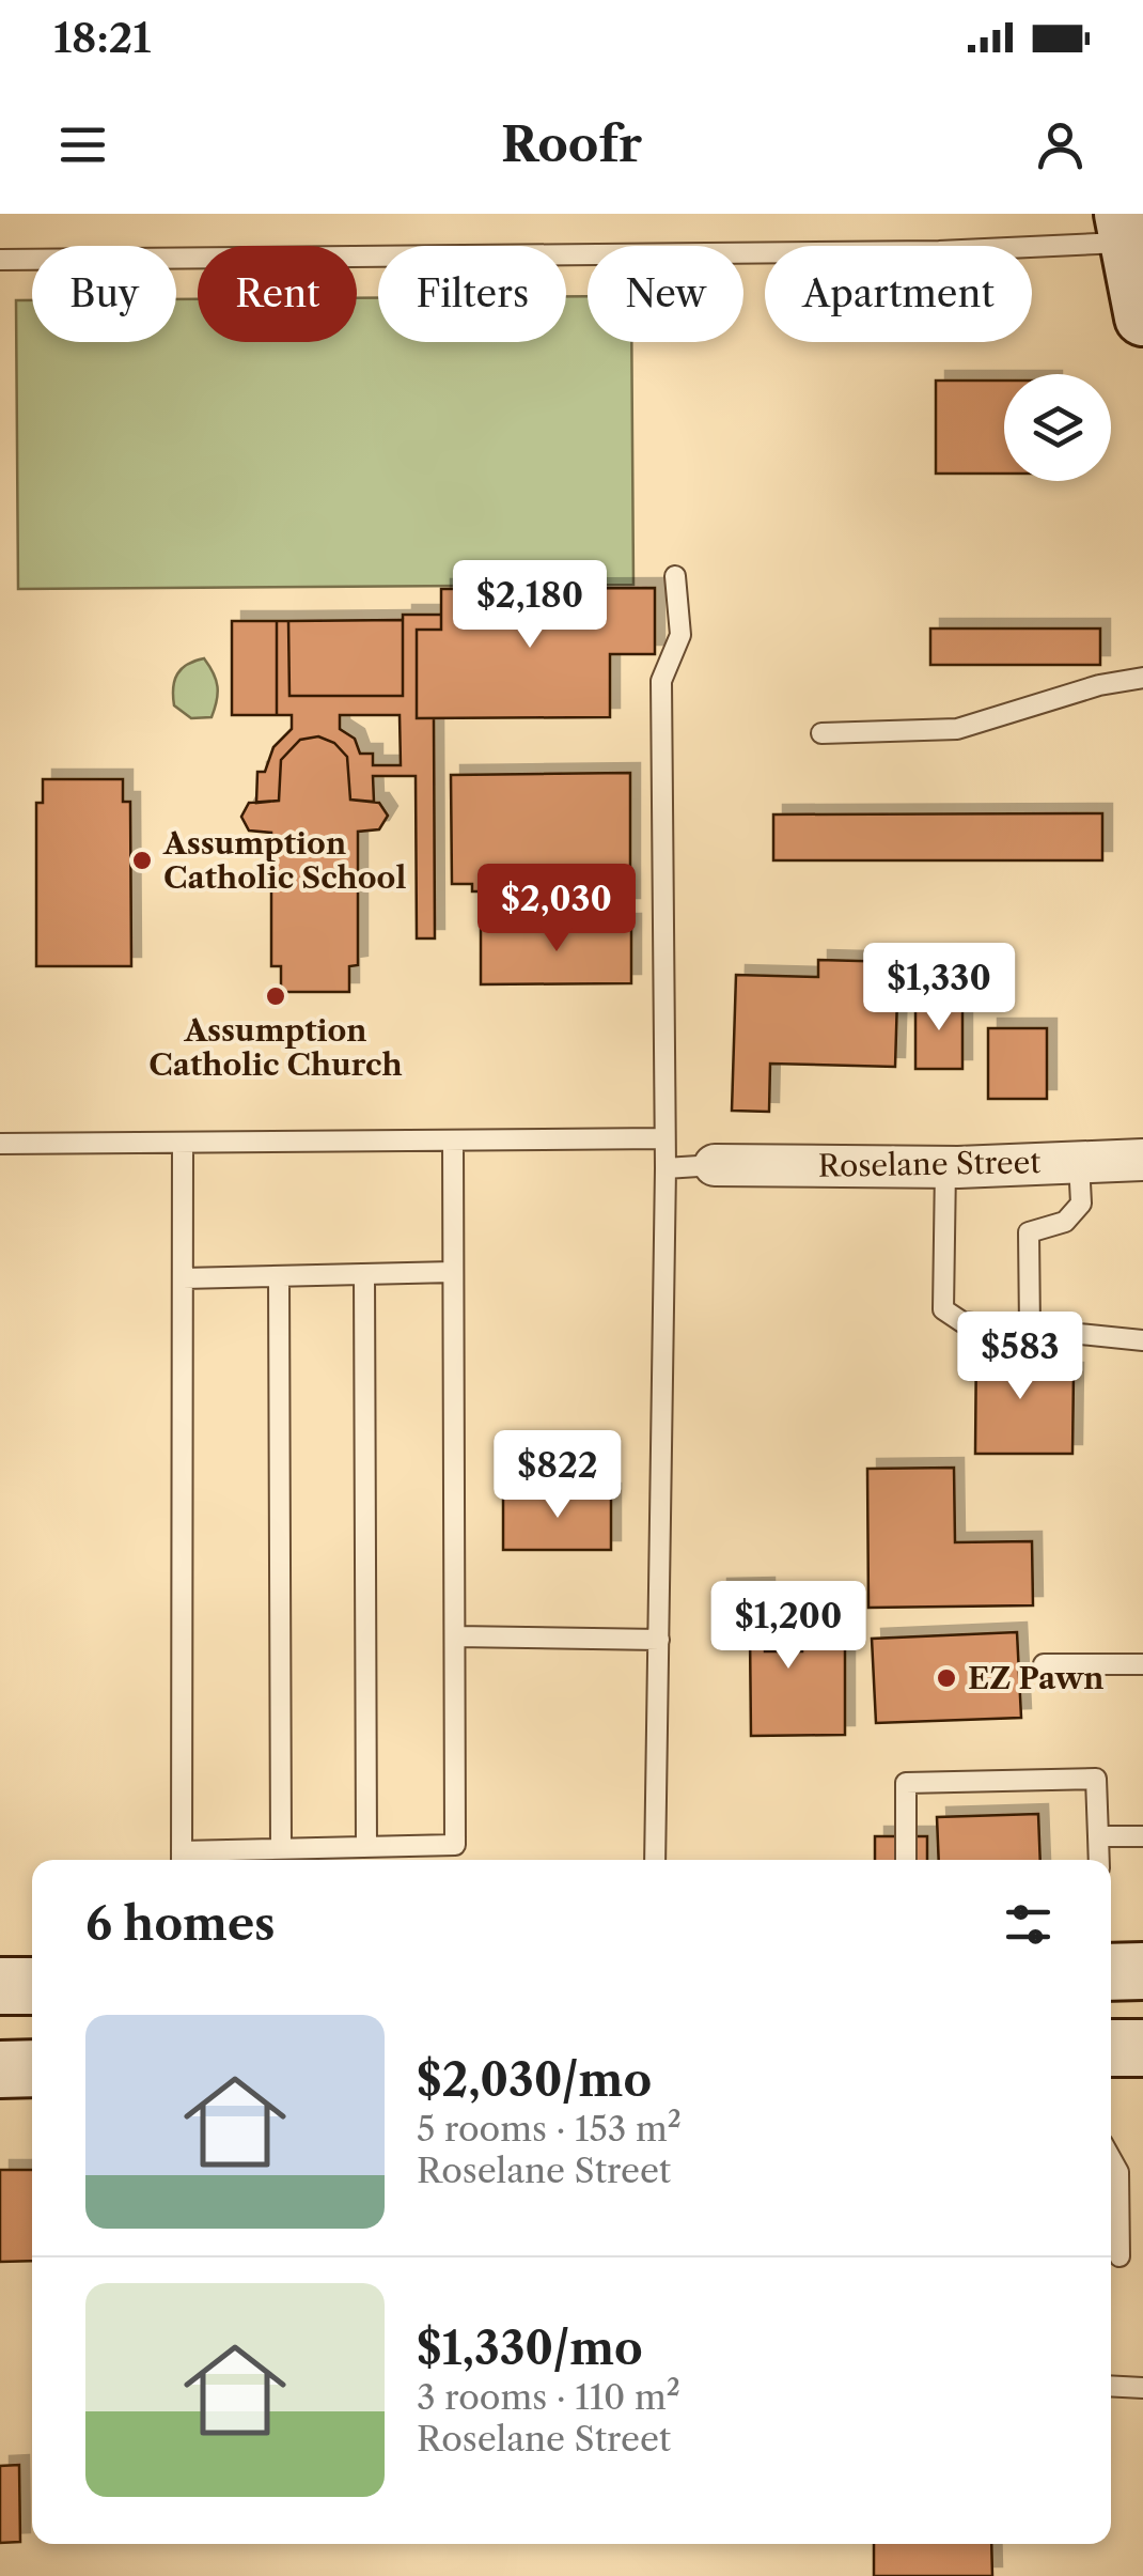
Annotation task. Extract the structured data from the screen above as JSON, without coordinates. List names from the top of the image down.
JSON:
{
  "streets": {
    "street": ["Roselane Street"]
  },
  "places": ["Assumption Catholic School", "Assumption Catholic Church", "EZ Pawn"],
  "page": {
    "status": "18:21",
    "header": "Roofr",
    "chip": [
      "Buy",
      "Rent",
      "Filters",
      "New",
      "Apartment"
    ],
    "price": [
      "$2,180",
      "$2,030",
      "$1,330",
      "$583",
      "$822",
      "$1,200"
    ],
    "heading": "6 homes",
    "list": [
      {
        "name": "$2,030/mo",
        "note": "5 rooms · 153 m² · Roselane Street"
      },
      {
        "name": "$1,330/mo",
        "note": "3 rooms · 110 m² · Roselane Street"
      }
    ]
  }
}
